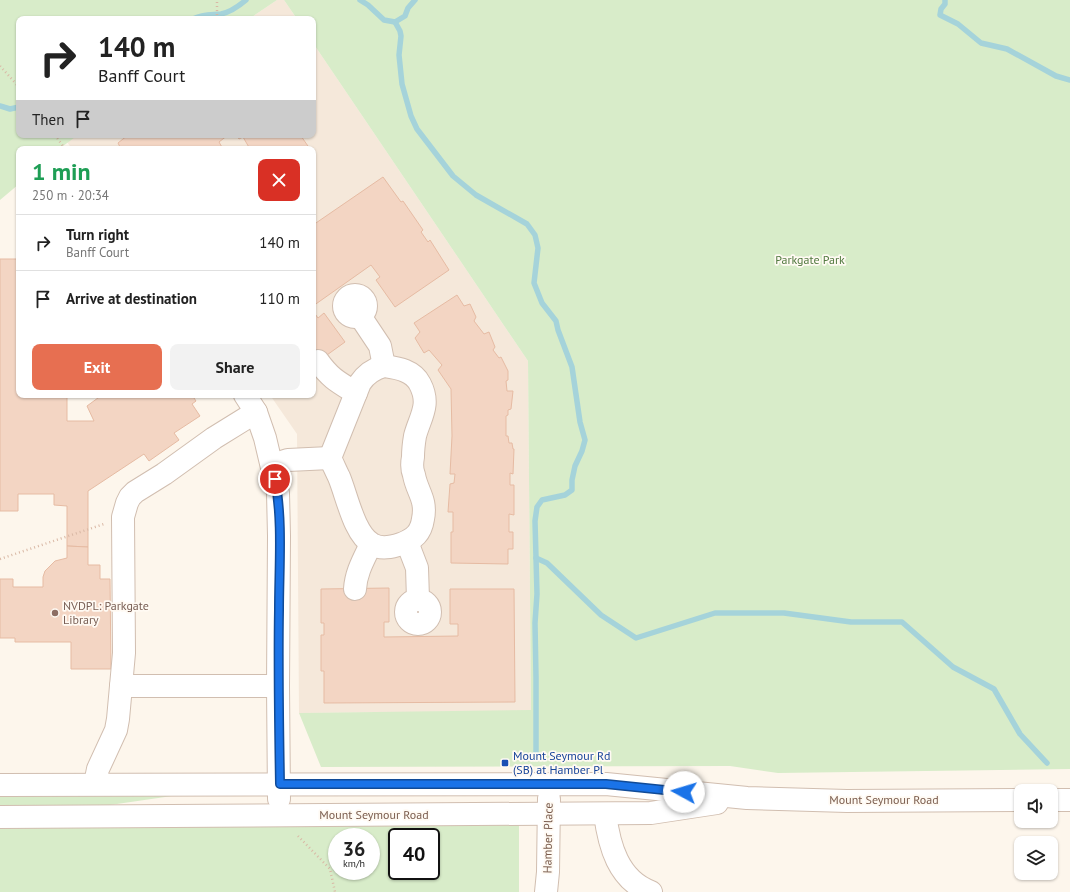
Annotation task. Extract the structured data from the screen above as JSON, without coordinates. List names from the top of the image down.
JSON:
{
  "streets": {
    "street": ["Mount Seymour Road", "Hamber Place"]
  },
  "crossings": [
    ["Mount Seymour Road", "Hamber Place"]
  ],
  "parks": ["Parkgate Park"],
  "places": {
    "other": ["NVDPL: Parkgate Library"],
    "transit": ["Mount Seymour Rd (SB) at Hamber Pl"]
  },
  "page": {
    "turn": ["140 m", "Banff Court"],
    "then": "Then",
    "heading": ["1 min", "250 m · 20:34"],
    "list": [
      {
        "name": "Turn right",
        "note": "Banff Court",
        "value": "140 m"
      },
      {
        "name": "Arrive at destination",
        "value": "110 m"
      }
    ],
    "buttons": ["Exit", "Share"],
    "speed": "36 km/h",
    "limit": "40"
  }
}
